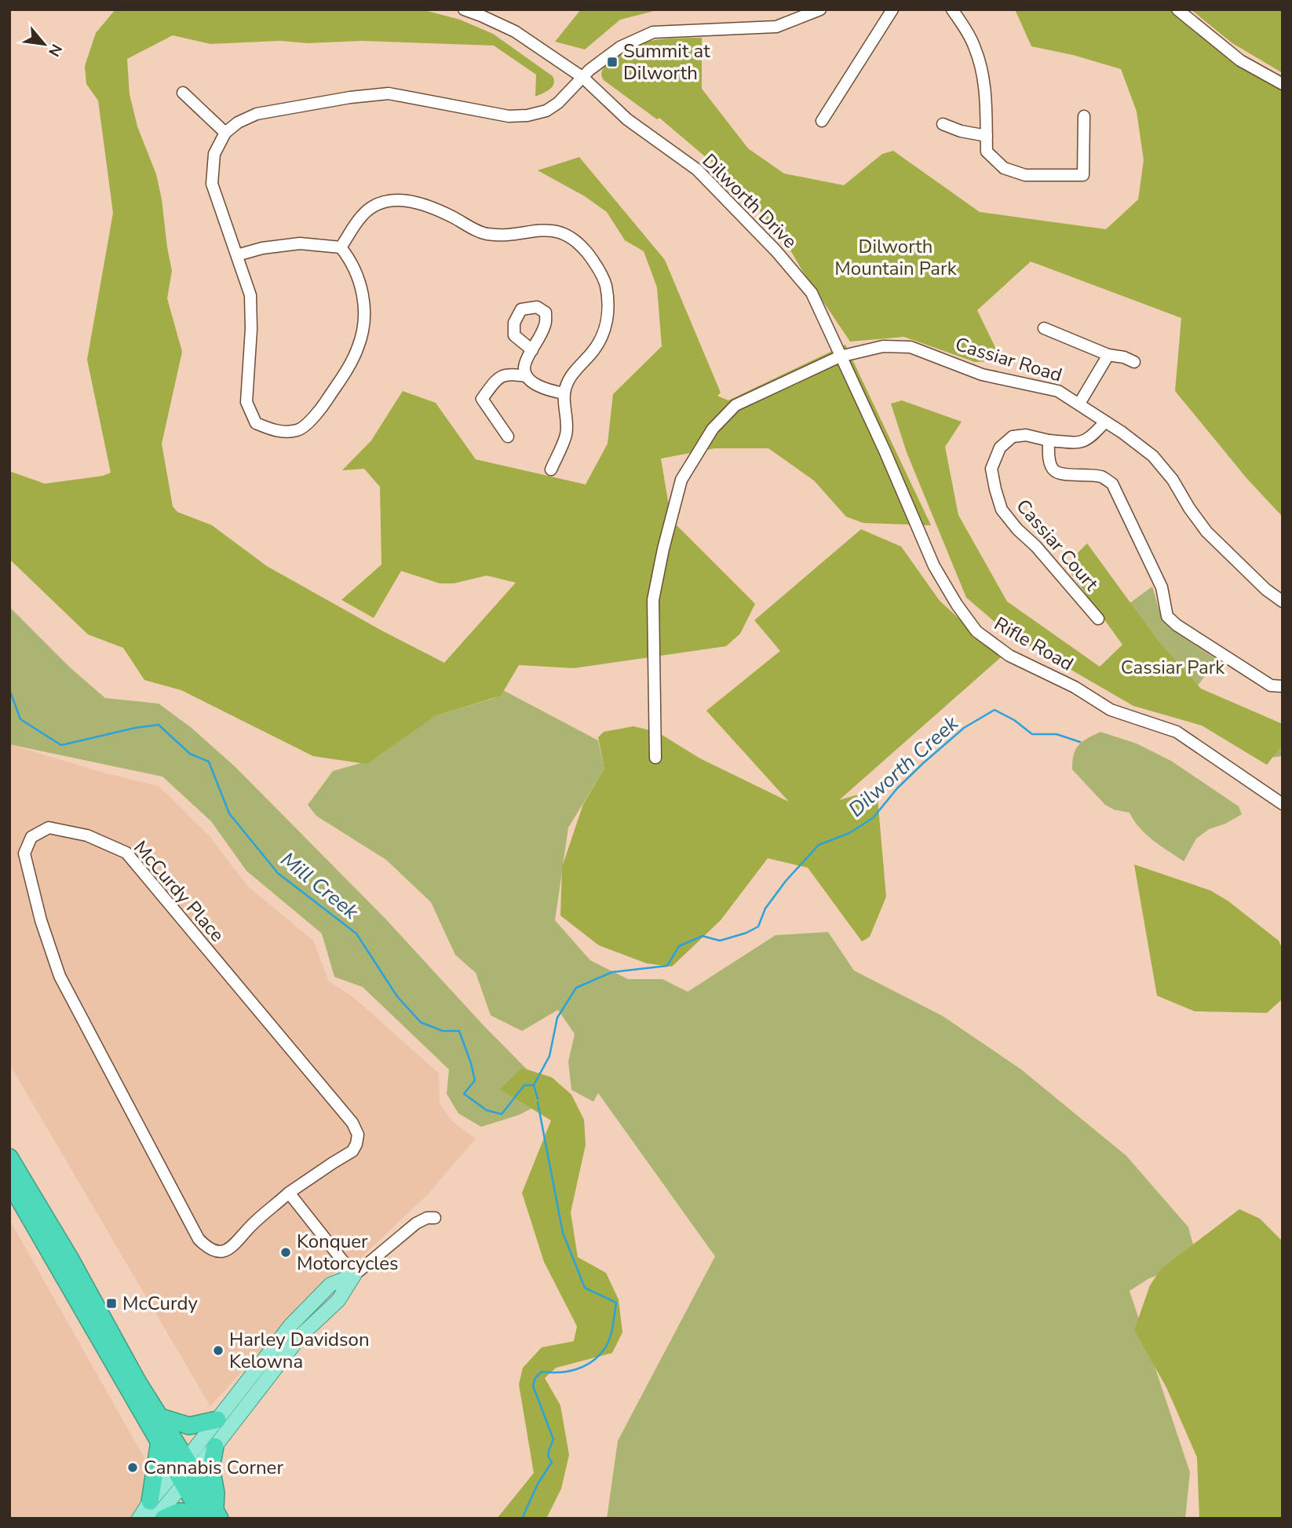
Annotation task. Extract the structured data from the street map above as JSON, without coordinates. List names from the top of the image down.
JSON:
{
  "streets": {
    "street": [
      "Dilworth Drive",
      "Cassiar Road",
      "Cassiar Court",
      "Rifle Road",
      "McCurdy Place"
    ]
  },
  "crossings": [
    ["Dilworth Drive", "Cassiar Road"],
    ["Dilworth Drive", "Rifle Road"],
    ["Cassiar Road", "Cassiar Court"],
    ["Cassiar Road", "Rifle Road"]
  ],
  "water": ["Dilworth Creek", "Mill Creek"],
  "parks": ["Dilworth Mountain Park", "Cassiar Park"],
  "places": {
    "transit": ["Summit at Dilworth", "McCurdy"],
    "other": ["Konquer Motorcycles", "Harley Davidson Kelowna", "Cannabis Corner"]
  },
  "north": "bottom right"
}
